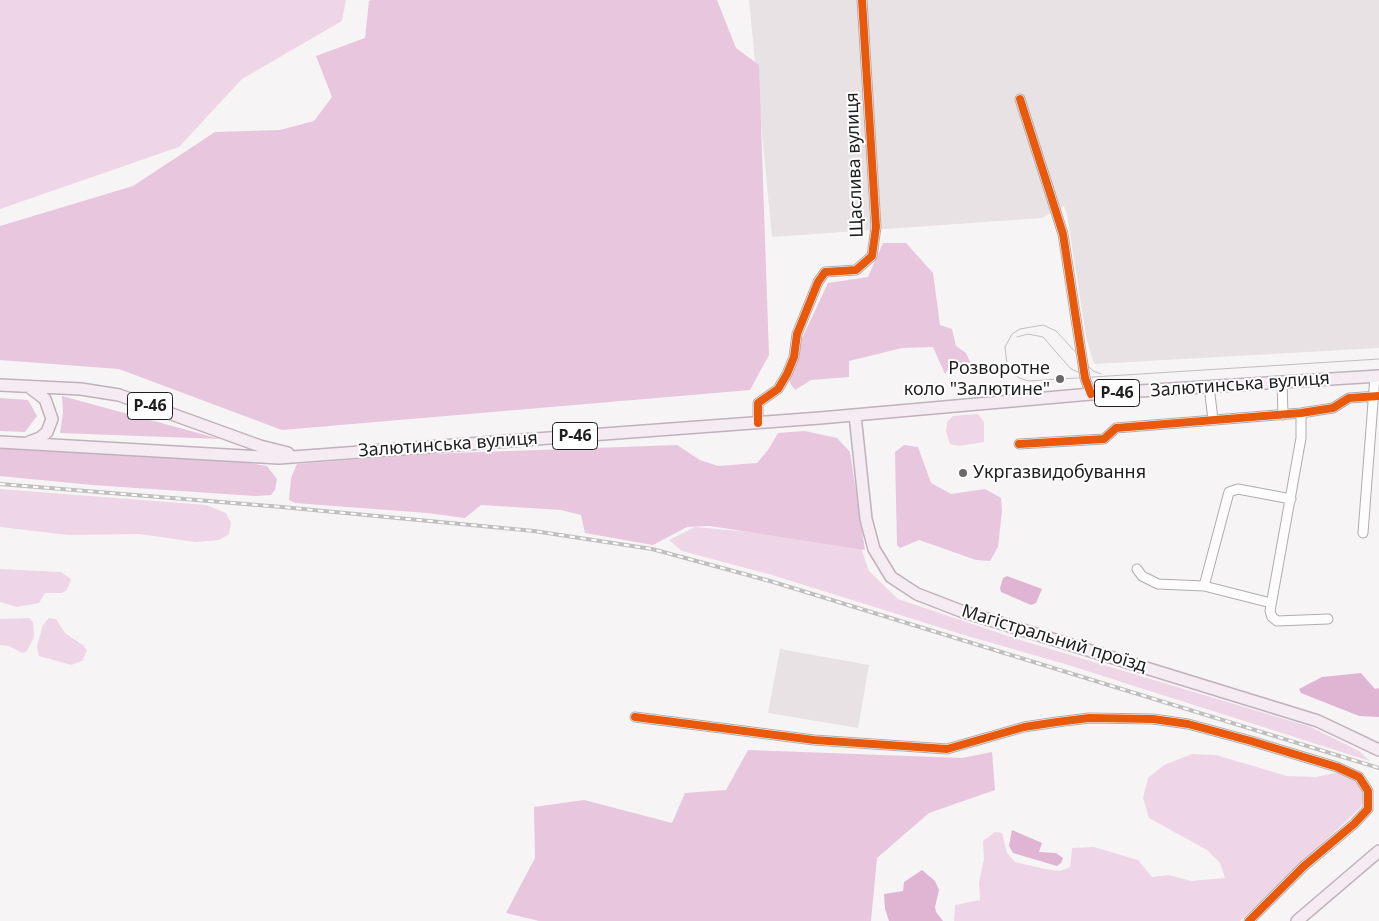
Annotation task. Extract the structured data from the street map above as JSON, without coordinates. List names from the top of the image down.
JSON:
{
  "streets": {
    "main road": ["Залютинська вулиця", "Р-46", "Магістральний проїзд"],
    "street": ["Щаслива вулиця"]
  },
  "crossings": [
    ["Щаслива вулиця", "Залютинська вулиця"],
    ["Залютинська вулиця", "Р-46"],
    ["Залютинська вулиця", "Магістральний проїзд"]
  ],
  "places": ["Розворотне коло \"Залютине\"", "Укргазвидобування"]
}
